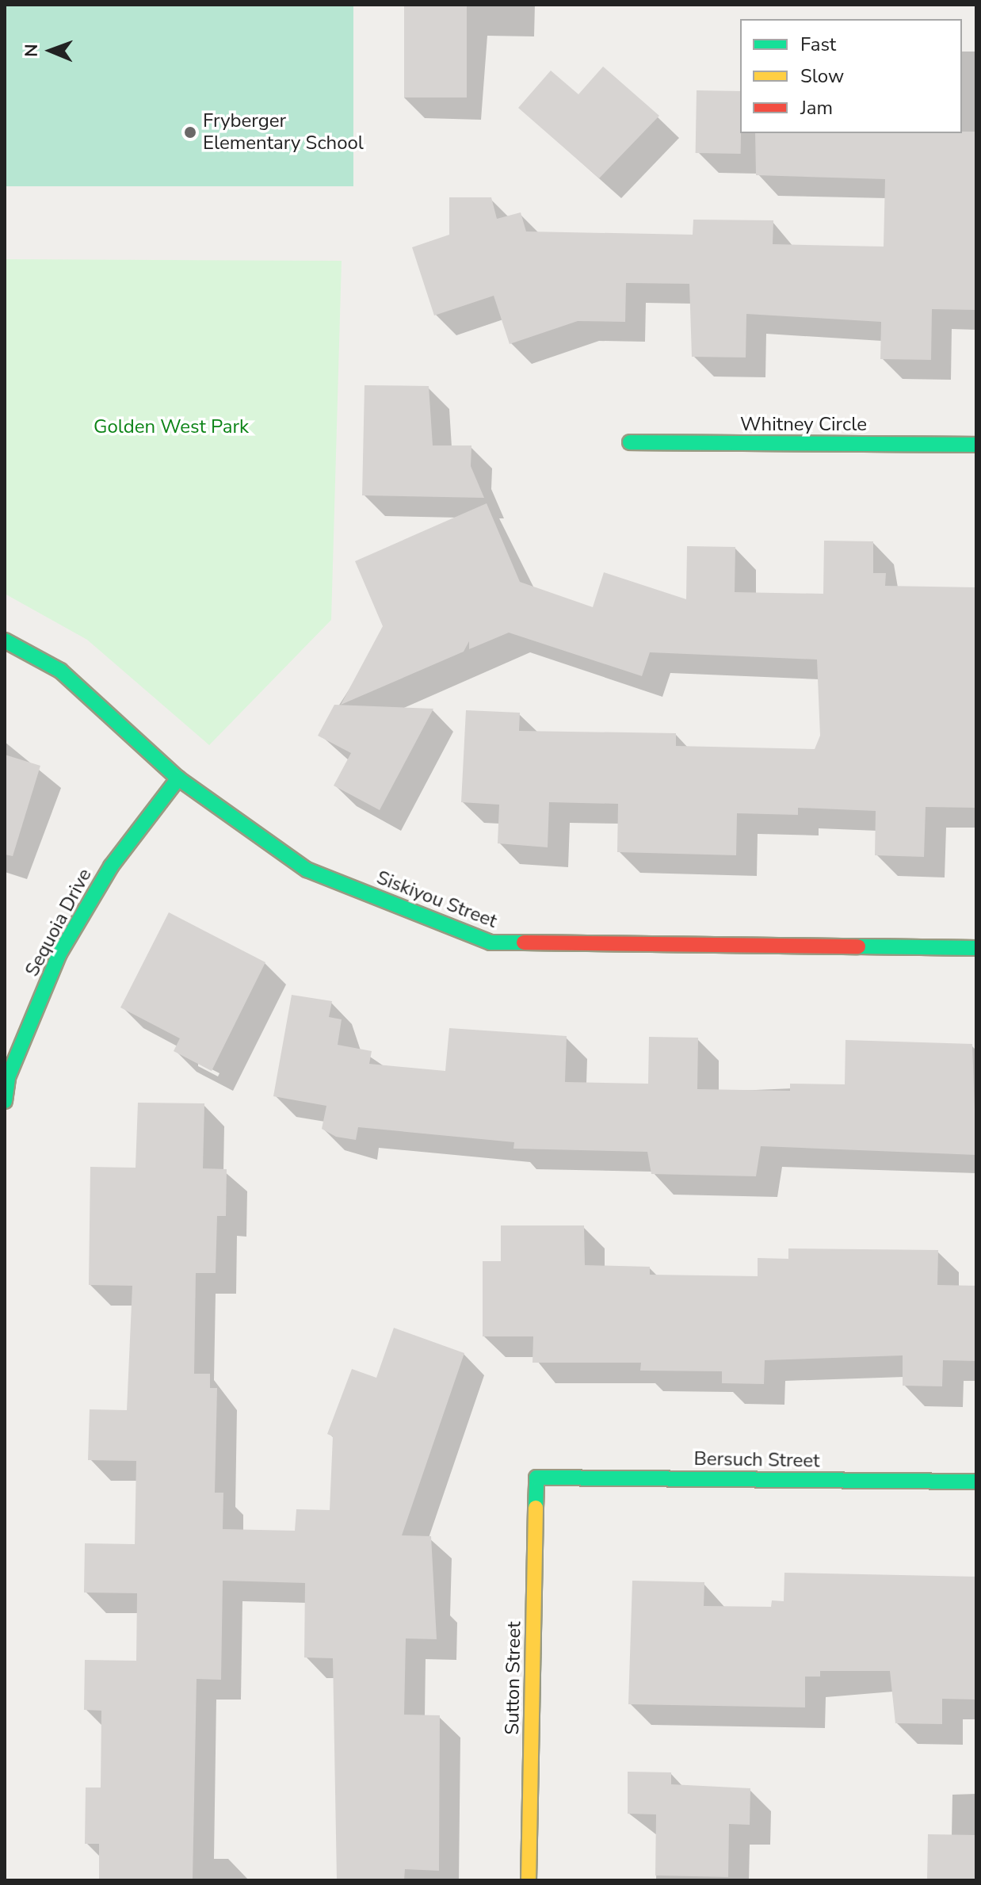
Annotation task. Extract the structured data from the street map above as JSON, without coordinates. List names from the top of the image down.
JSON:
{
  "streets": {
    "street": [
      "Whitney Circle",
      "Siskiyou Street",
      "Sequoia Drive",
      "Bersuch Street",
      "Sutton Street"
    ]
  },
  "crossings": [
    ["Siskiyou Street", "Sequoia Drive"],
    ["Bersuch Street", "Sutton Street"]
  ],
  "parks": ["Golden West Park"],
  "places": ["Fryberger Elementary School"],
  "legend": ["Fast", "Slow", "Jam"],
  "north": "left"
}
